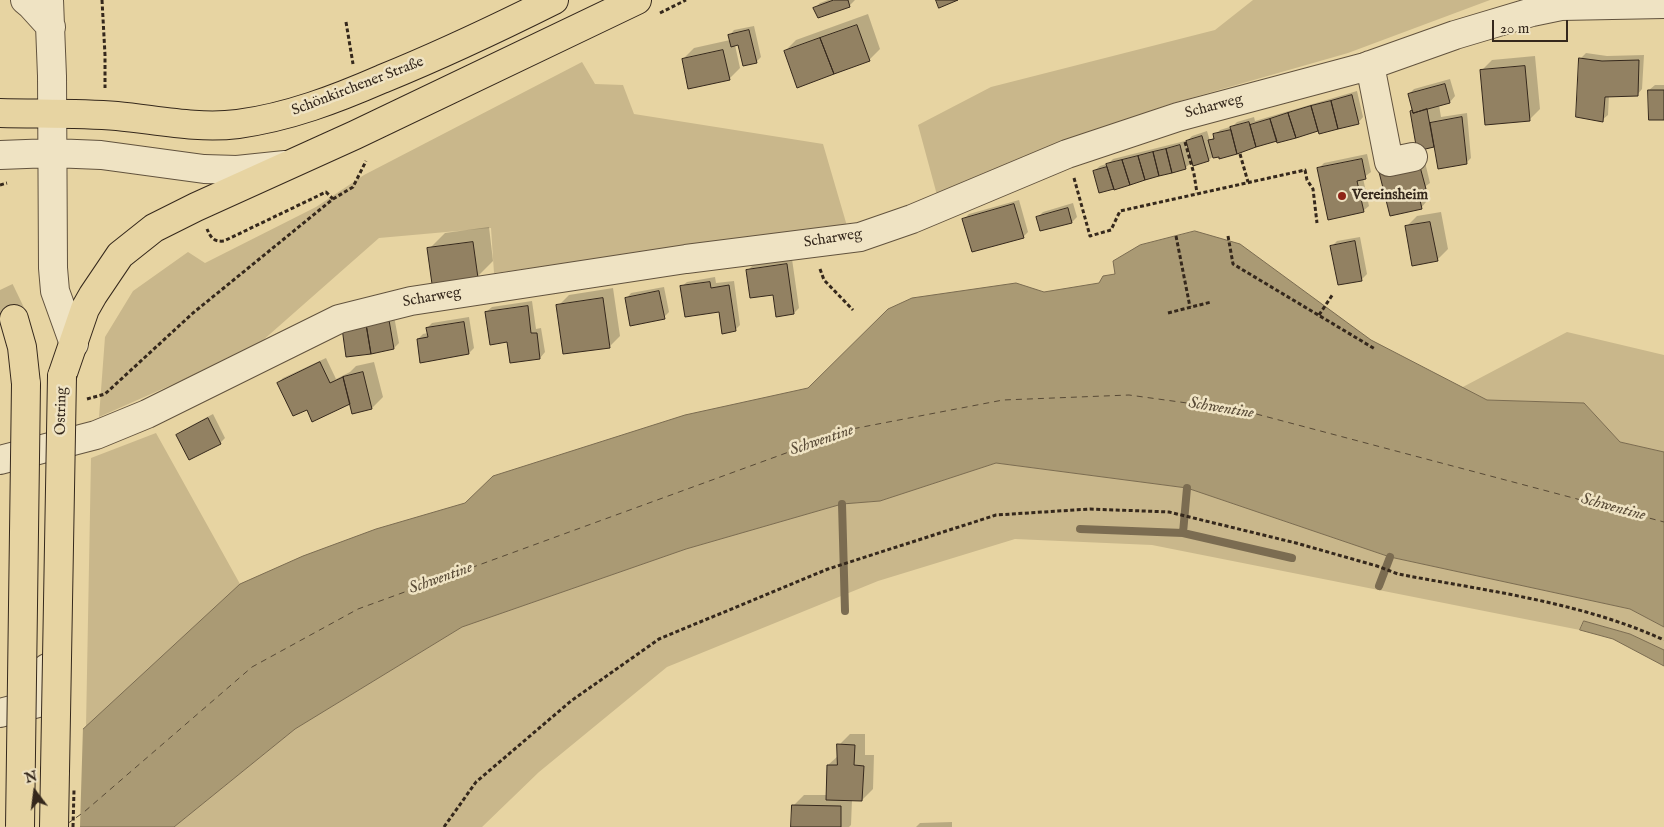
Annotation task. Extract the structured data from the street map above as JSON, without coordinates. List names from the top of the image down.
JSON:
{
  "streets": {
    "main road": ["Schönkirchener Straße", "Ostring"],
    "street": ["Scharweg"]
  },
  "water": ["Schwentine"],
  "places": ["Vereinsheim"],
  "scale_bar": "20 m",
  "north": "top"
}
